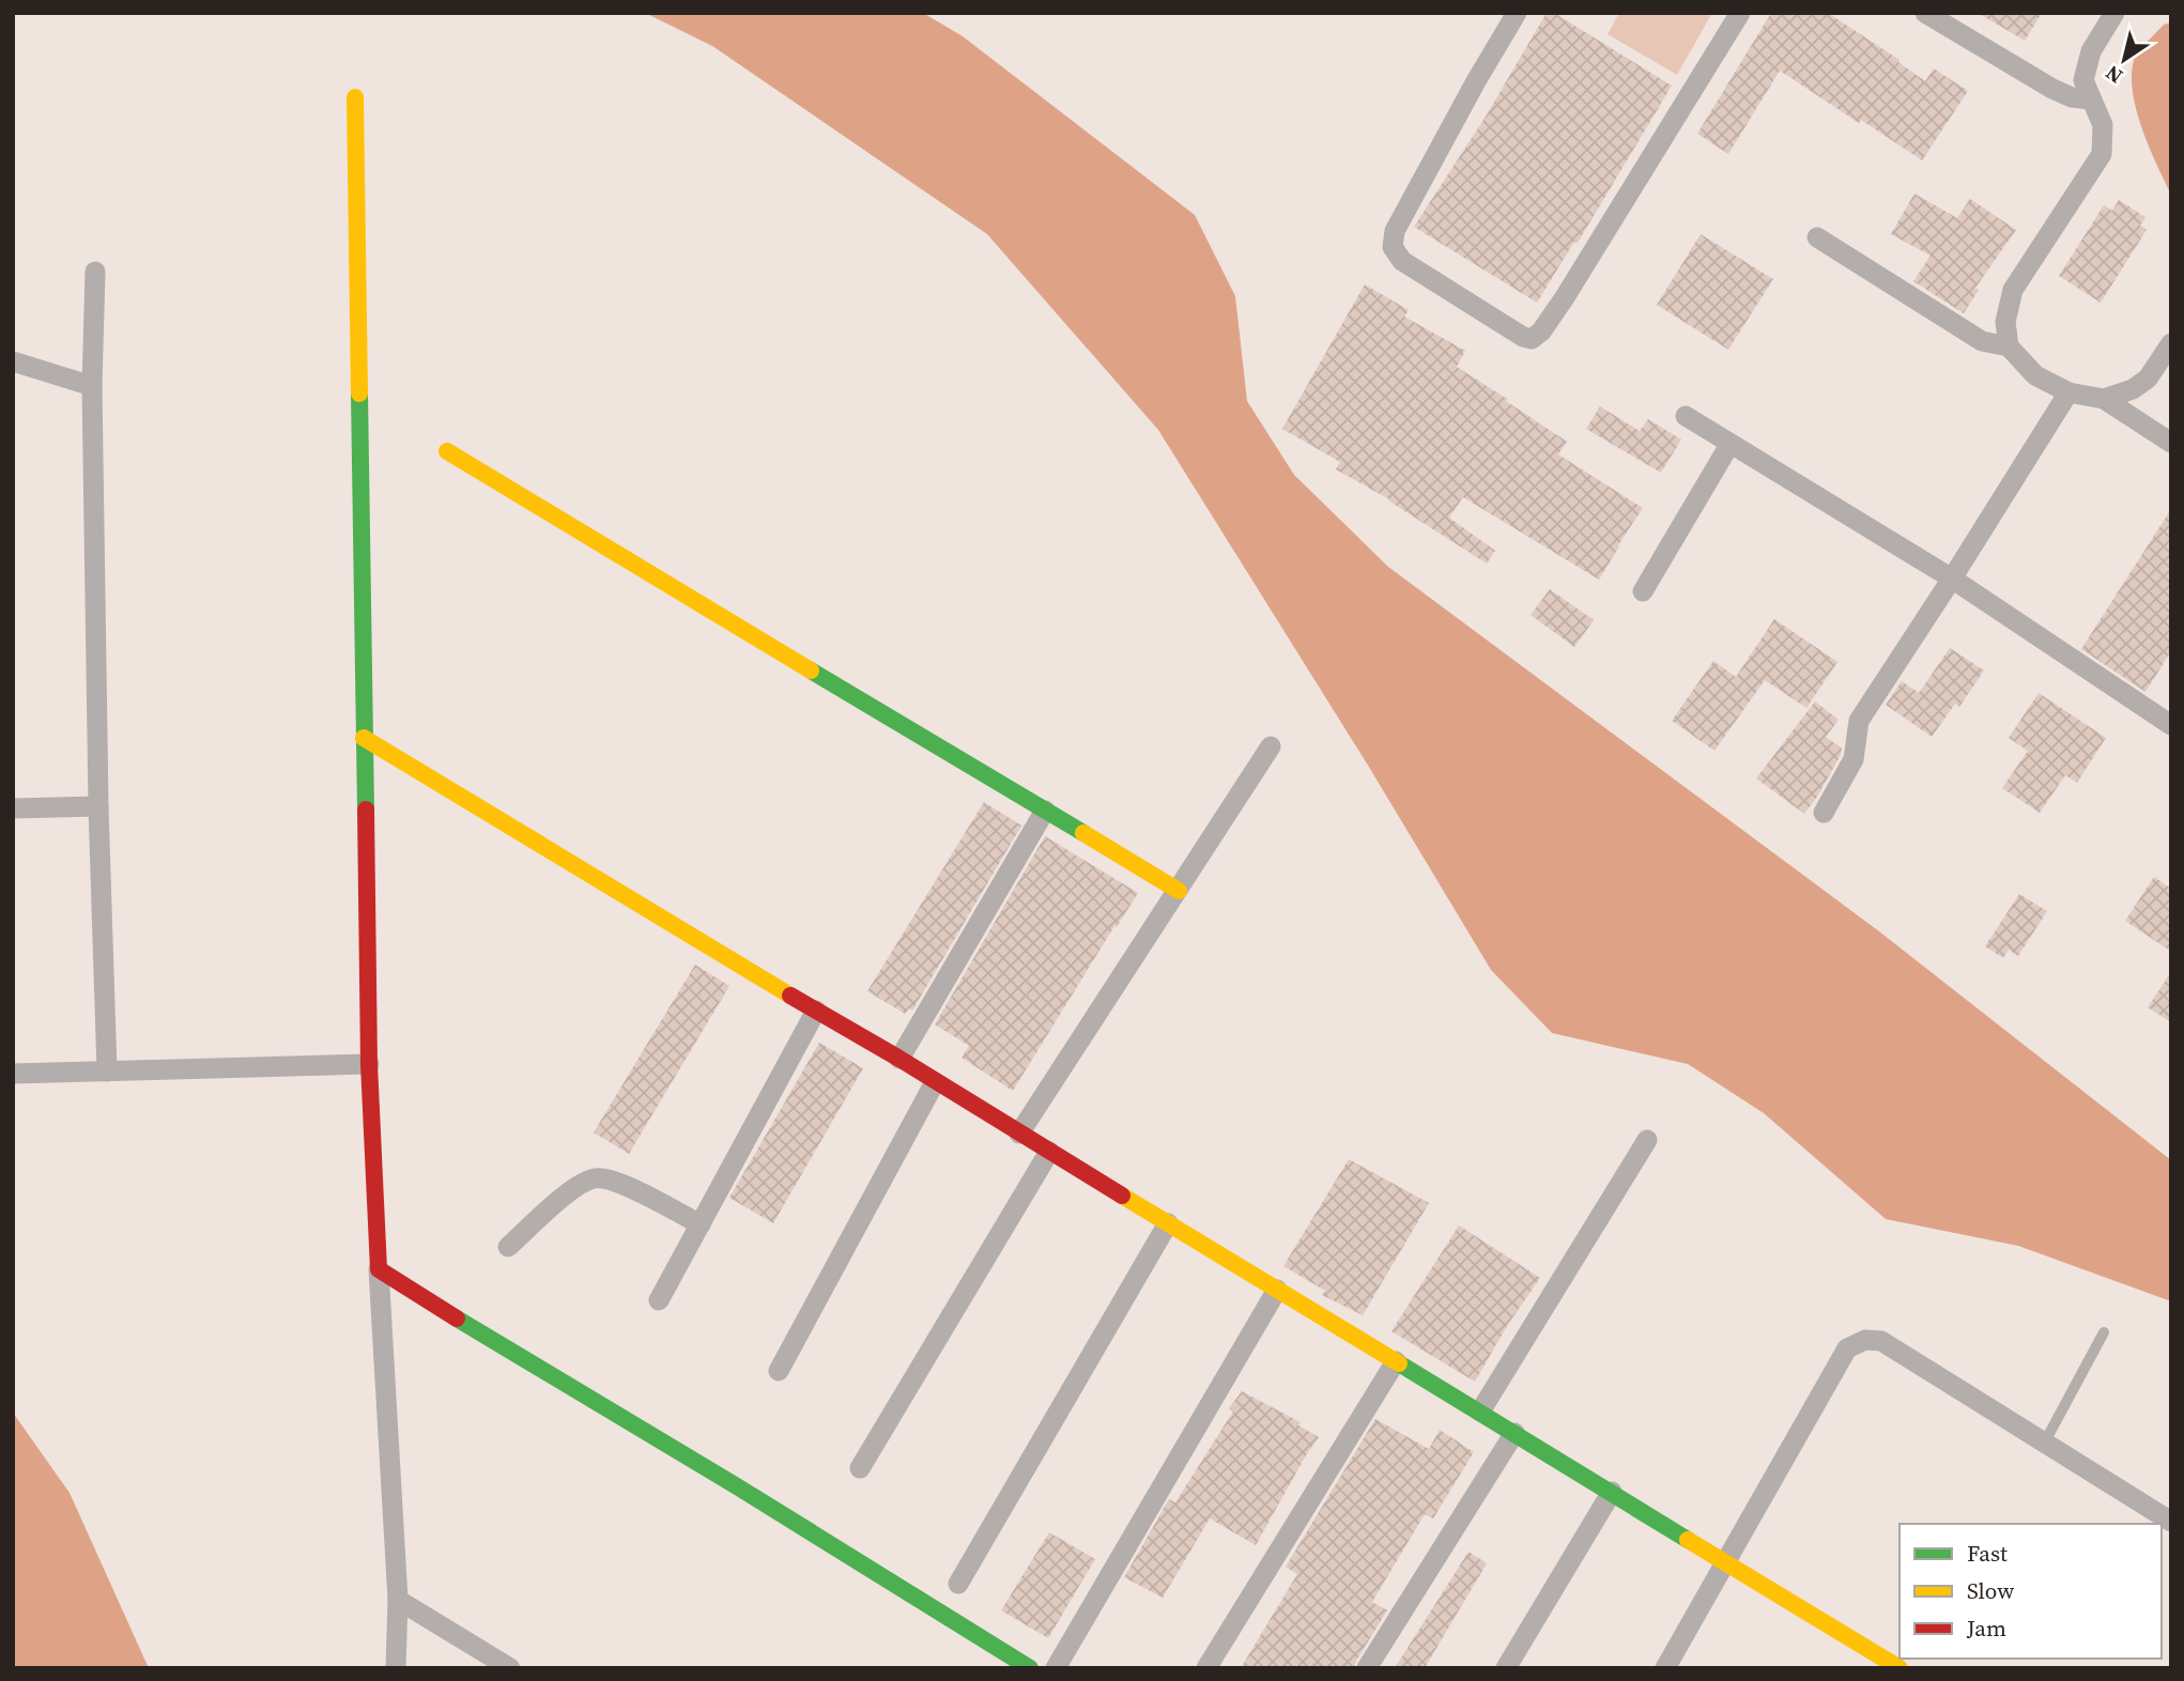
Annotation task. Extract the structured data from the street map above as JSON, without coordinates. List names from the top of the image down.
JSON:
{
  "legend": ["Fast", "Slow", "Jam"],
  "north": "bottom left"
}
